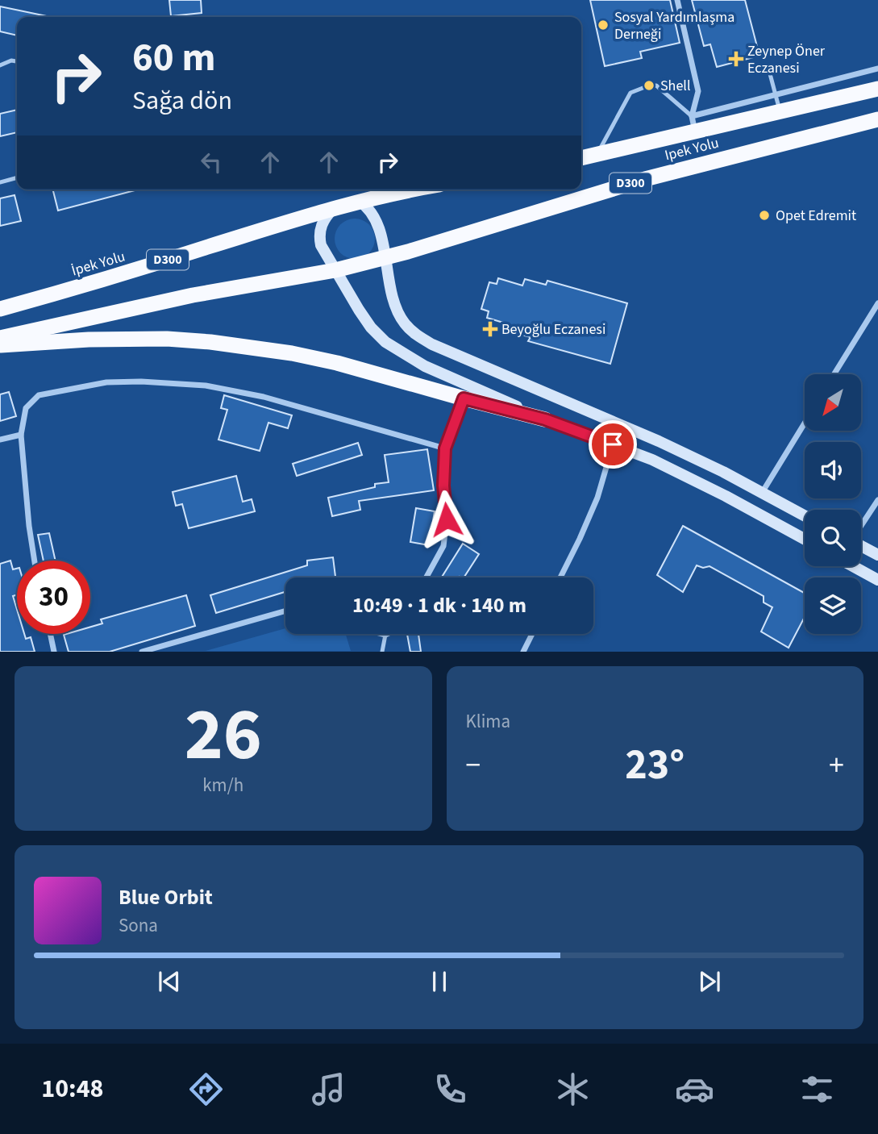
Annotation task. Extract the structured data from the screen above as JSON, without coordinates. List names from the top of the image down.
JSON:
{
  "streets": {
    "highway": ["Ipek Yolu", "D300", "İpek Yolu"]
  },
  "crossings": [
    ["Ipek Yolu", "İpek Yolu"]
  ],
  "places": {
    "other": ["Sosyal Yardımlaşma Derneği", "Shell", "Opet Edremit"],
    "health": ["Zeynep Öner Eczanesi", "Beyoğlu Eczanesi"]
  },
  "north": "bottom left",
  "page": {
    "turn": ["60 m", "Sağa dön"],
    "limit": "30",
    "trip": "10:49 · 1 dk · 140 m",
    "tile": [
      ["26", "km/h"],
      "Klima"
    ],
    "heat": ["−", "23°", "+"],
    "song": ["Blue Orbit", "Sona"],
    "tabs": "10:48"
  }
}
